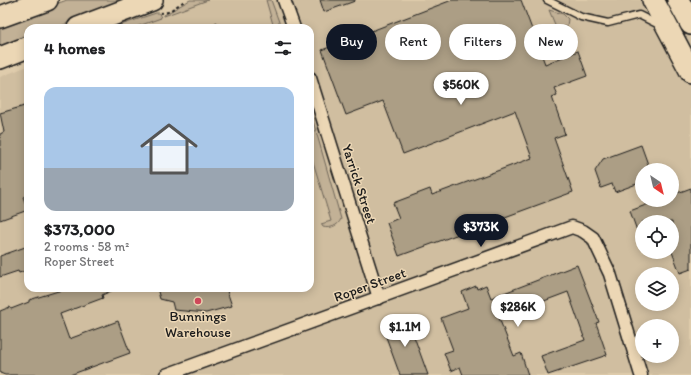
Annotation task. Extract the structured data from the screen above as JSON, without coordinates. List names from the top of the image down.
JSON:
{
  "streets": {
    "street": ["Yarrick Street", "Roper Street"]
  },
  "crossings": [
    ["Yarrick Street", "Roper Street"]
  ],
  "places": ["Bunnings Warehouse"],
  "north": "bottom right",
  "page": {
    "chip": [
      "Buy",
      "Rent",
      "Filters",
      "New"
    ],
    "heading": "4 homes",
    "price": [
      "$560K",
      "$373K",
      "$286K",
      "$1.1M"
    ],
    "list": [
      {
        "name": "$373,000",
        "note": "2 rooms · 58 m² · Roper Street"
      }
    ],
    "map_buttons": "+"
  }
}
